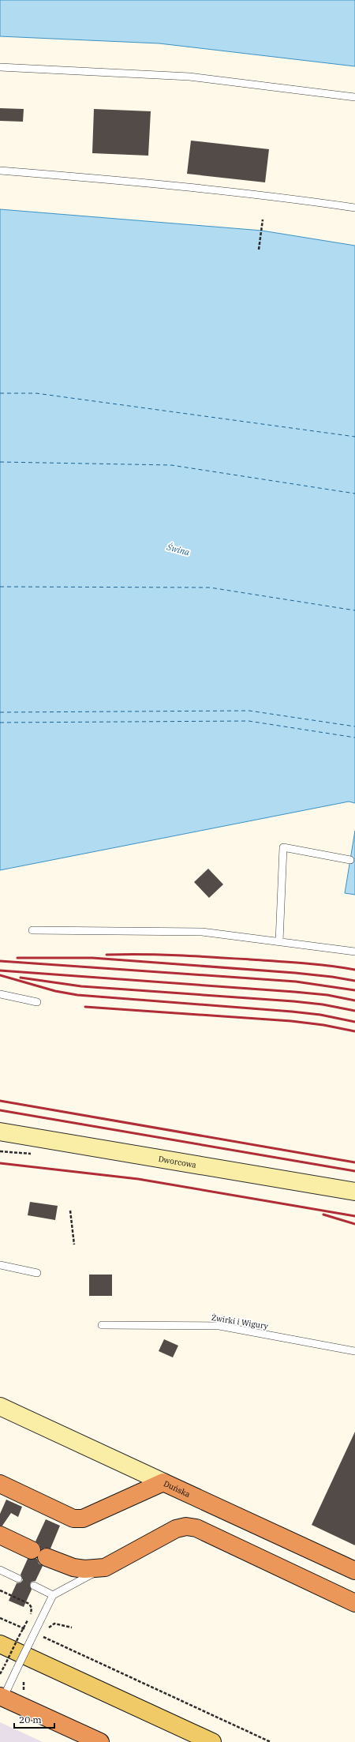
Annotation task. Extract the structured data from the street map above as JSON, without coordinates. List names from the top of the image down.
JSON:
{
  "streets": {
    "highway": ["Duńska"],
    "street": ["Dworcowa"],
    "lane": ["Żwirki i Wigury"]
  },
  "water": ["Świna"],
  "scale_bar": "20 m"
}
